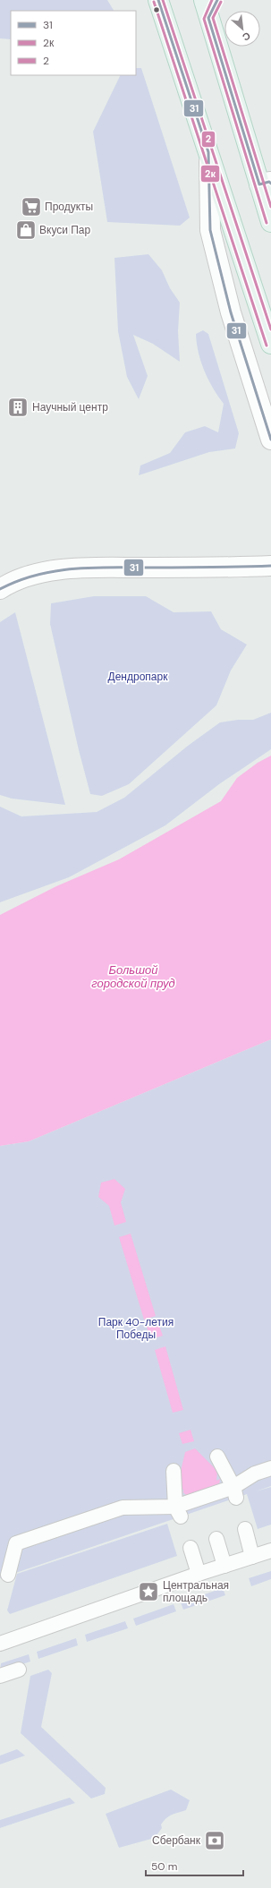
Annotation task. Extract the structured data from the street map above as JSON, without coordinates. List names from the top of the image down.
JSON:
{
  "water": ["Большой городской пруд"],
  "parks": ["Дендропарк", "Парк 40-летия Победы"],
  "places": {
    "supermarket": ["Продукты"],
    "shop": ["Вкуси Пар"],
    "building": ["Научный центр"],
    "place": ["Центральная площадь"],
    "bank": ["Сбербанк"]
  },
  "lines": ["transit line 31", "transit line 2к", "transit line 2"],
  "legend": ["31", "2к", "2"],
  "scale_bar": "50 m",
  "north": "bottom right"
}
